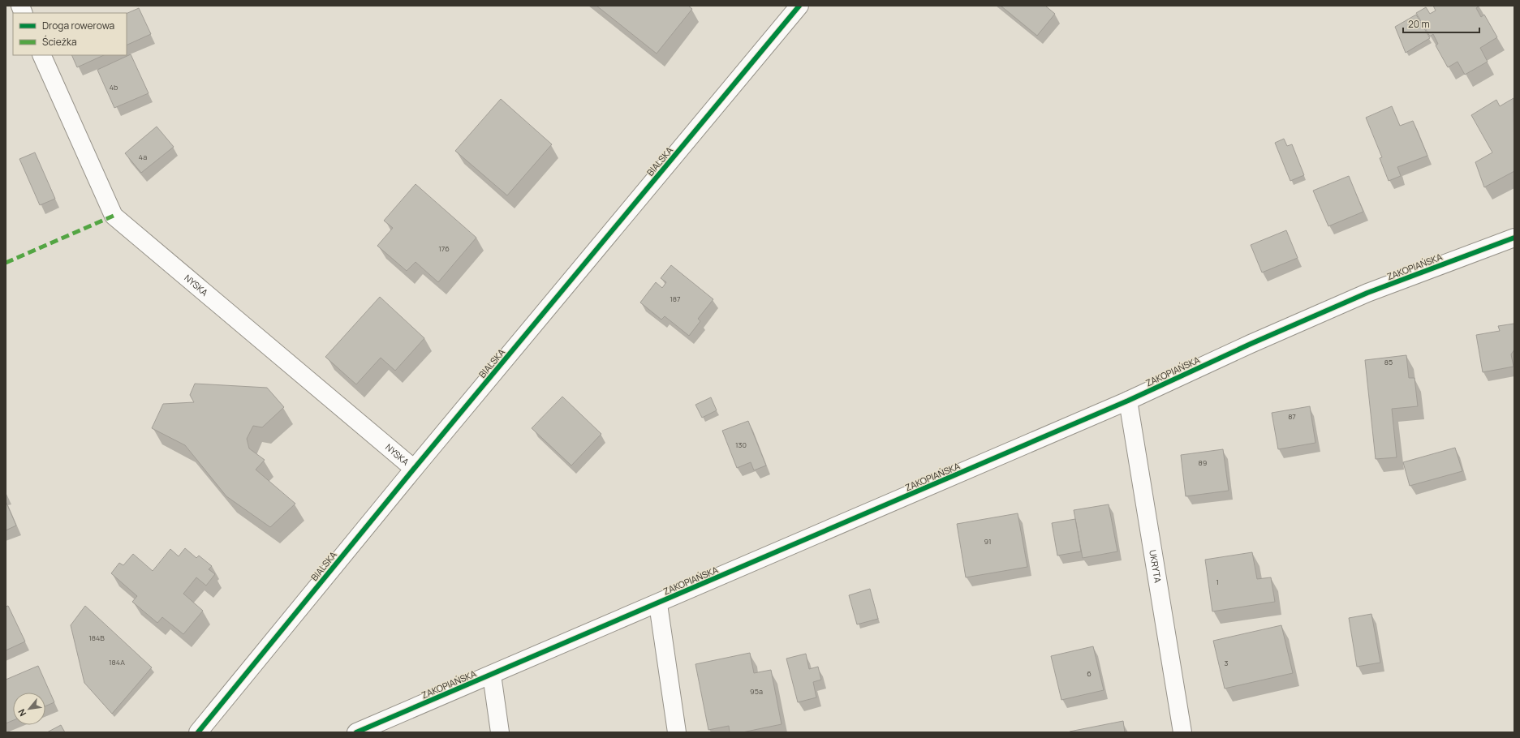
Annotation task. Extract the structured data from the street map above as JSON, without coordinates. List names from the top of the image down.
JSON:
{
  "streets": {
    "street": [
      "BIALSKA",
      "ZAKOPIAŃSKA",
      "NYSKA",
      "UKRYTA"
    ]
  },
  "crossings": [
    ["BIALSKA", "NYSKA"],
    ["ZAKOPIAŃSKA", "UKRYTA"]
  ],
  "house_numbers": [
    "4b",
    "4a",
    "176",
    "187",
    "85",
    "87",
    "130",
    "89",
    "91",
    "1",
    "184B",
    "184A",
    "3",
    "6",
    "95a"
  ],
  "legend": ["Droga rowerowa", "Ścieżka"],
  "scale_bar": "20 m",
  "north": "bottom left"
}
